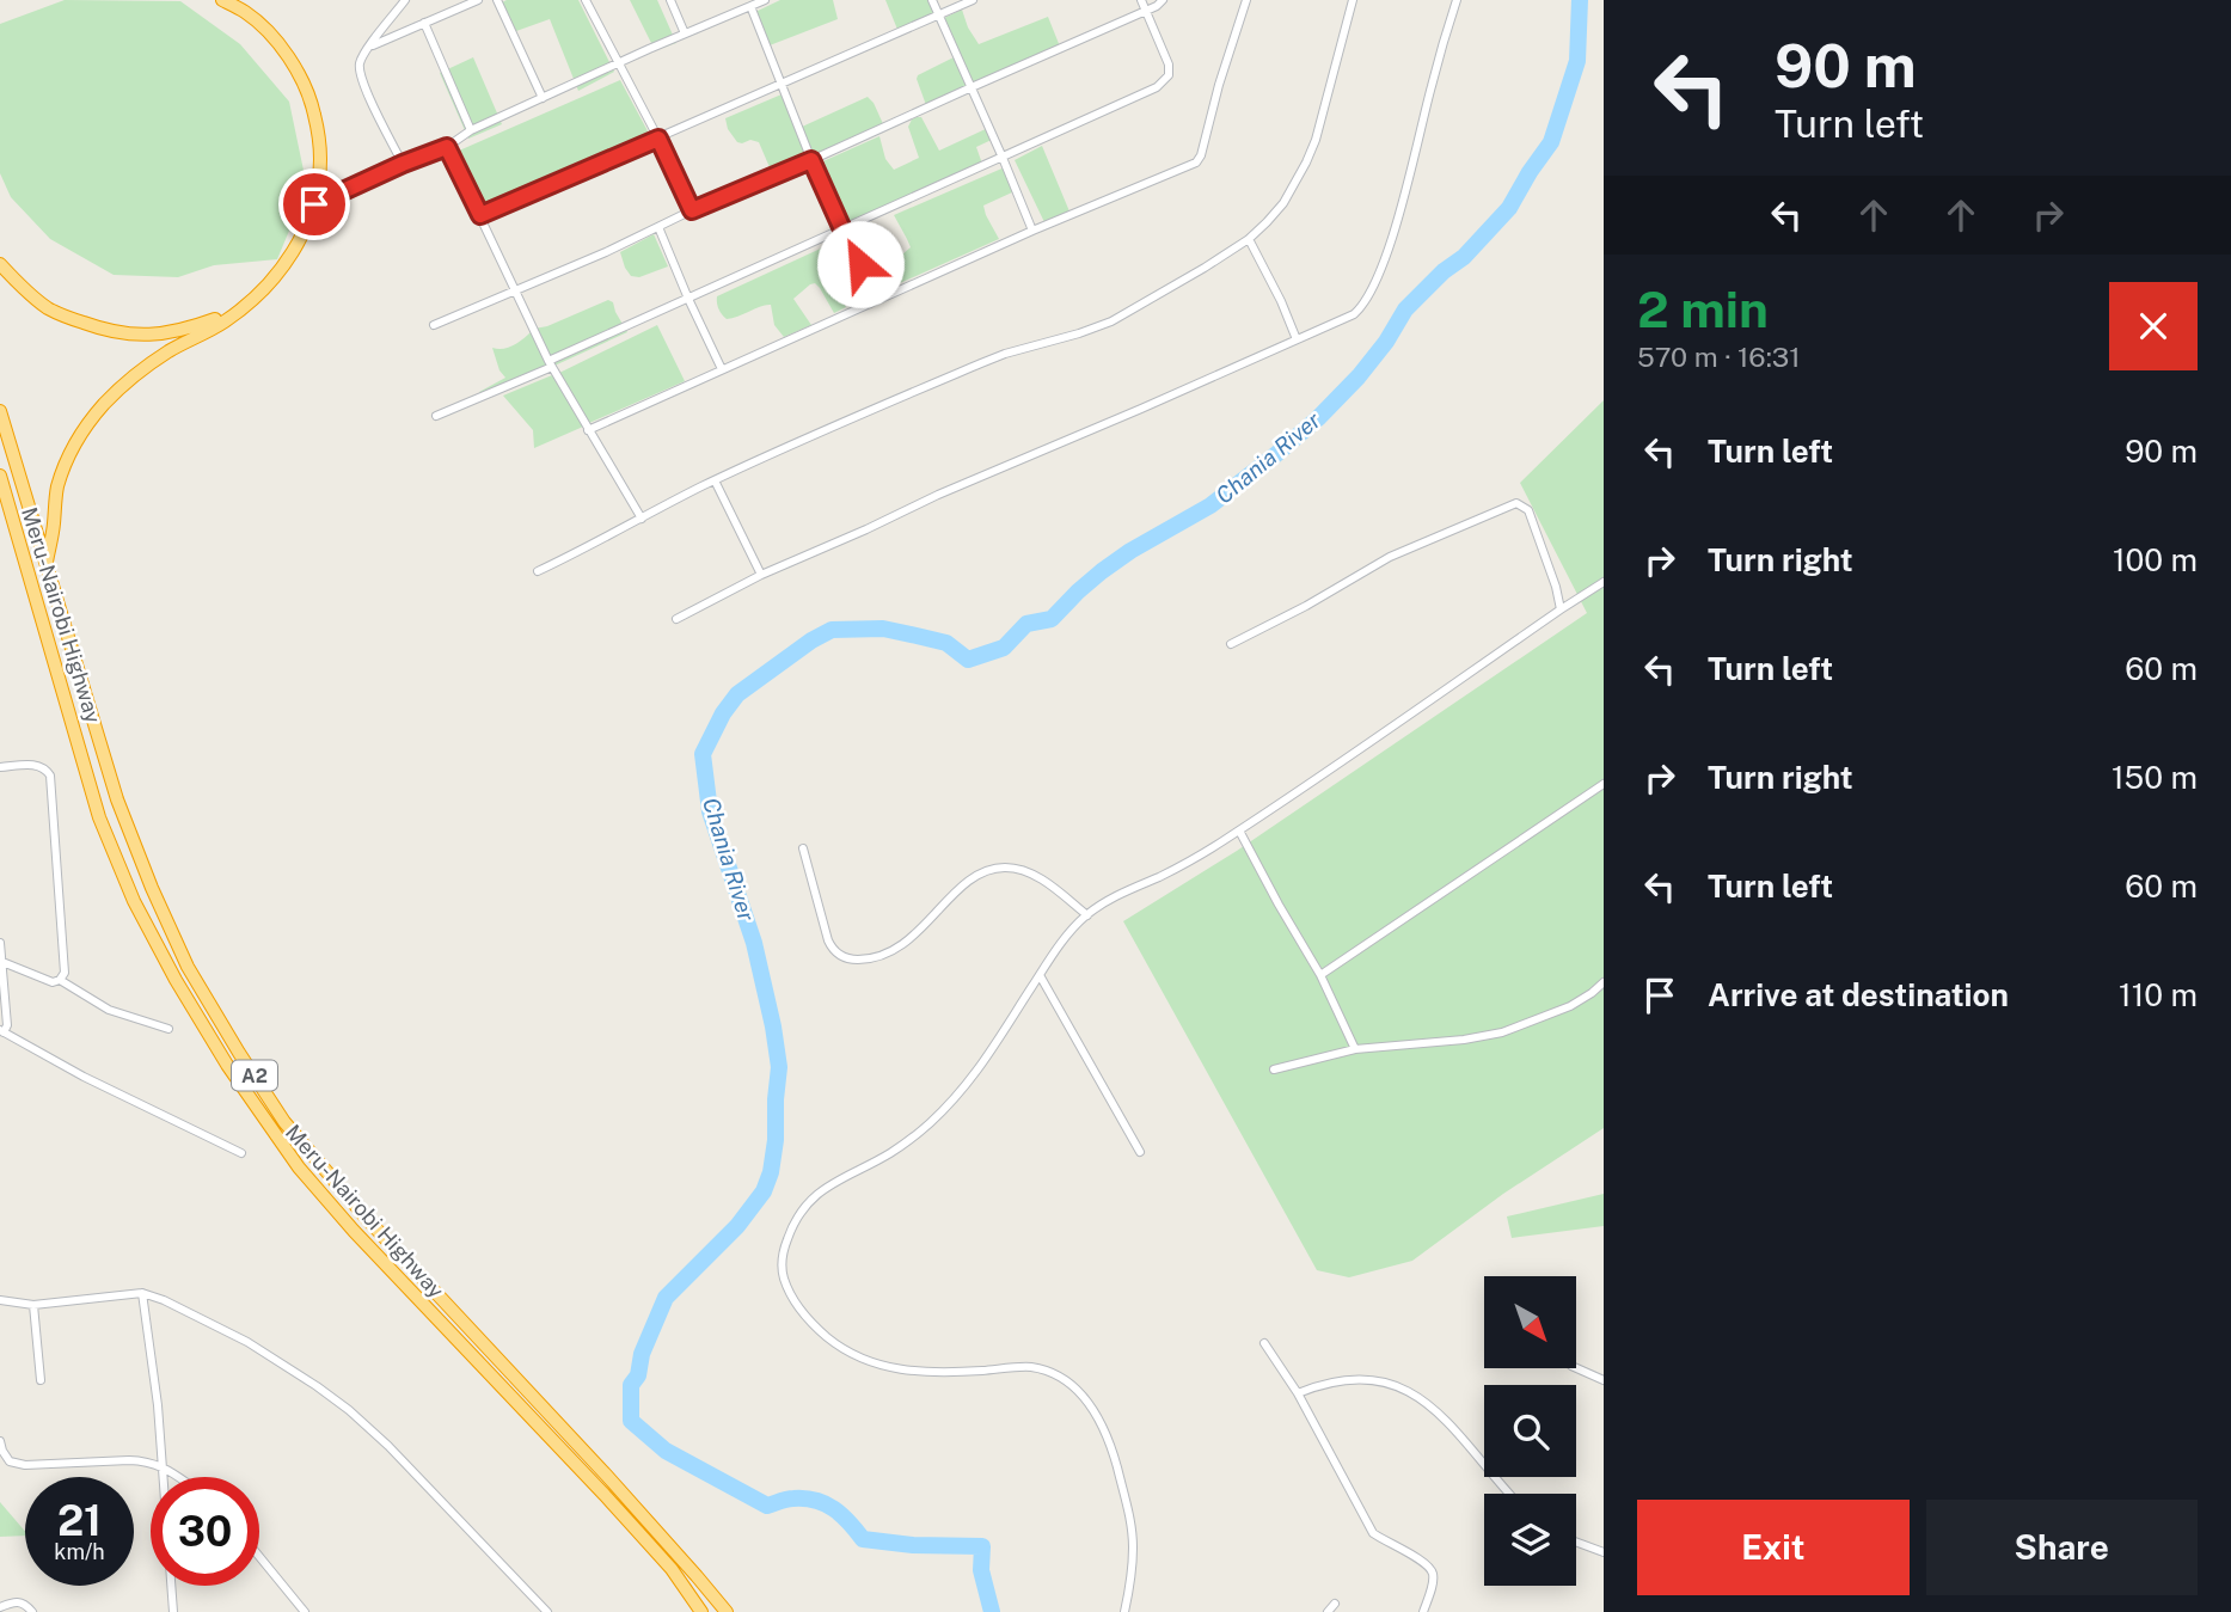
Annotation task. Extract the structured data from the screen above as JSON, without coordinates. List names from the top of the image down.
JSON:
{
  "streets": {
    "highway": ["Meru-Nairobi Highway", "A2"]
  },
  "water": ["Chania River"],
  "north": "bottom right",
  "page": {
    "turn": ["90 m", "Turn left"],
    "heading": ["2 min", "570 m · 16:31"],
    "list": [
      {
        "name": "Turn left",
        "value": "90 m"
      },
      {
        "name": "Turn right",
        "value": "100 m"
      },
      {
        "name": "Turn left",
        "value": "60 m"
      },
      {
        "name": "Turn right",
        "value": "150 m"
      },
      {
        "name": "Turn left",
        "value": "60 m"
      },
      {
        "name": "Arrive at destination",
        "value": "110 m"
      }
    ],
    "speed": "21 km/h",
    "limit": "30",
    "buttons": ["Exit", "Share"]
  }
}
